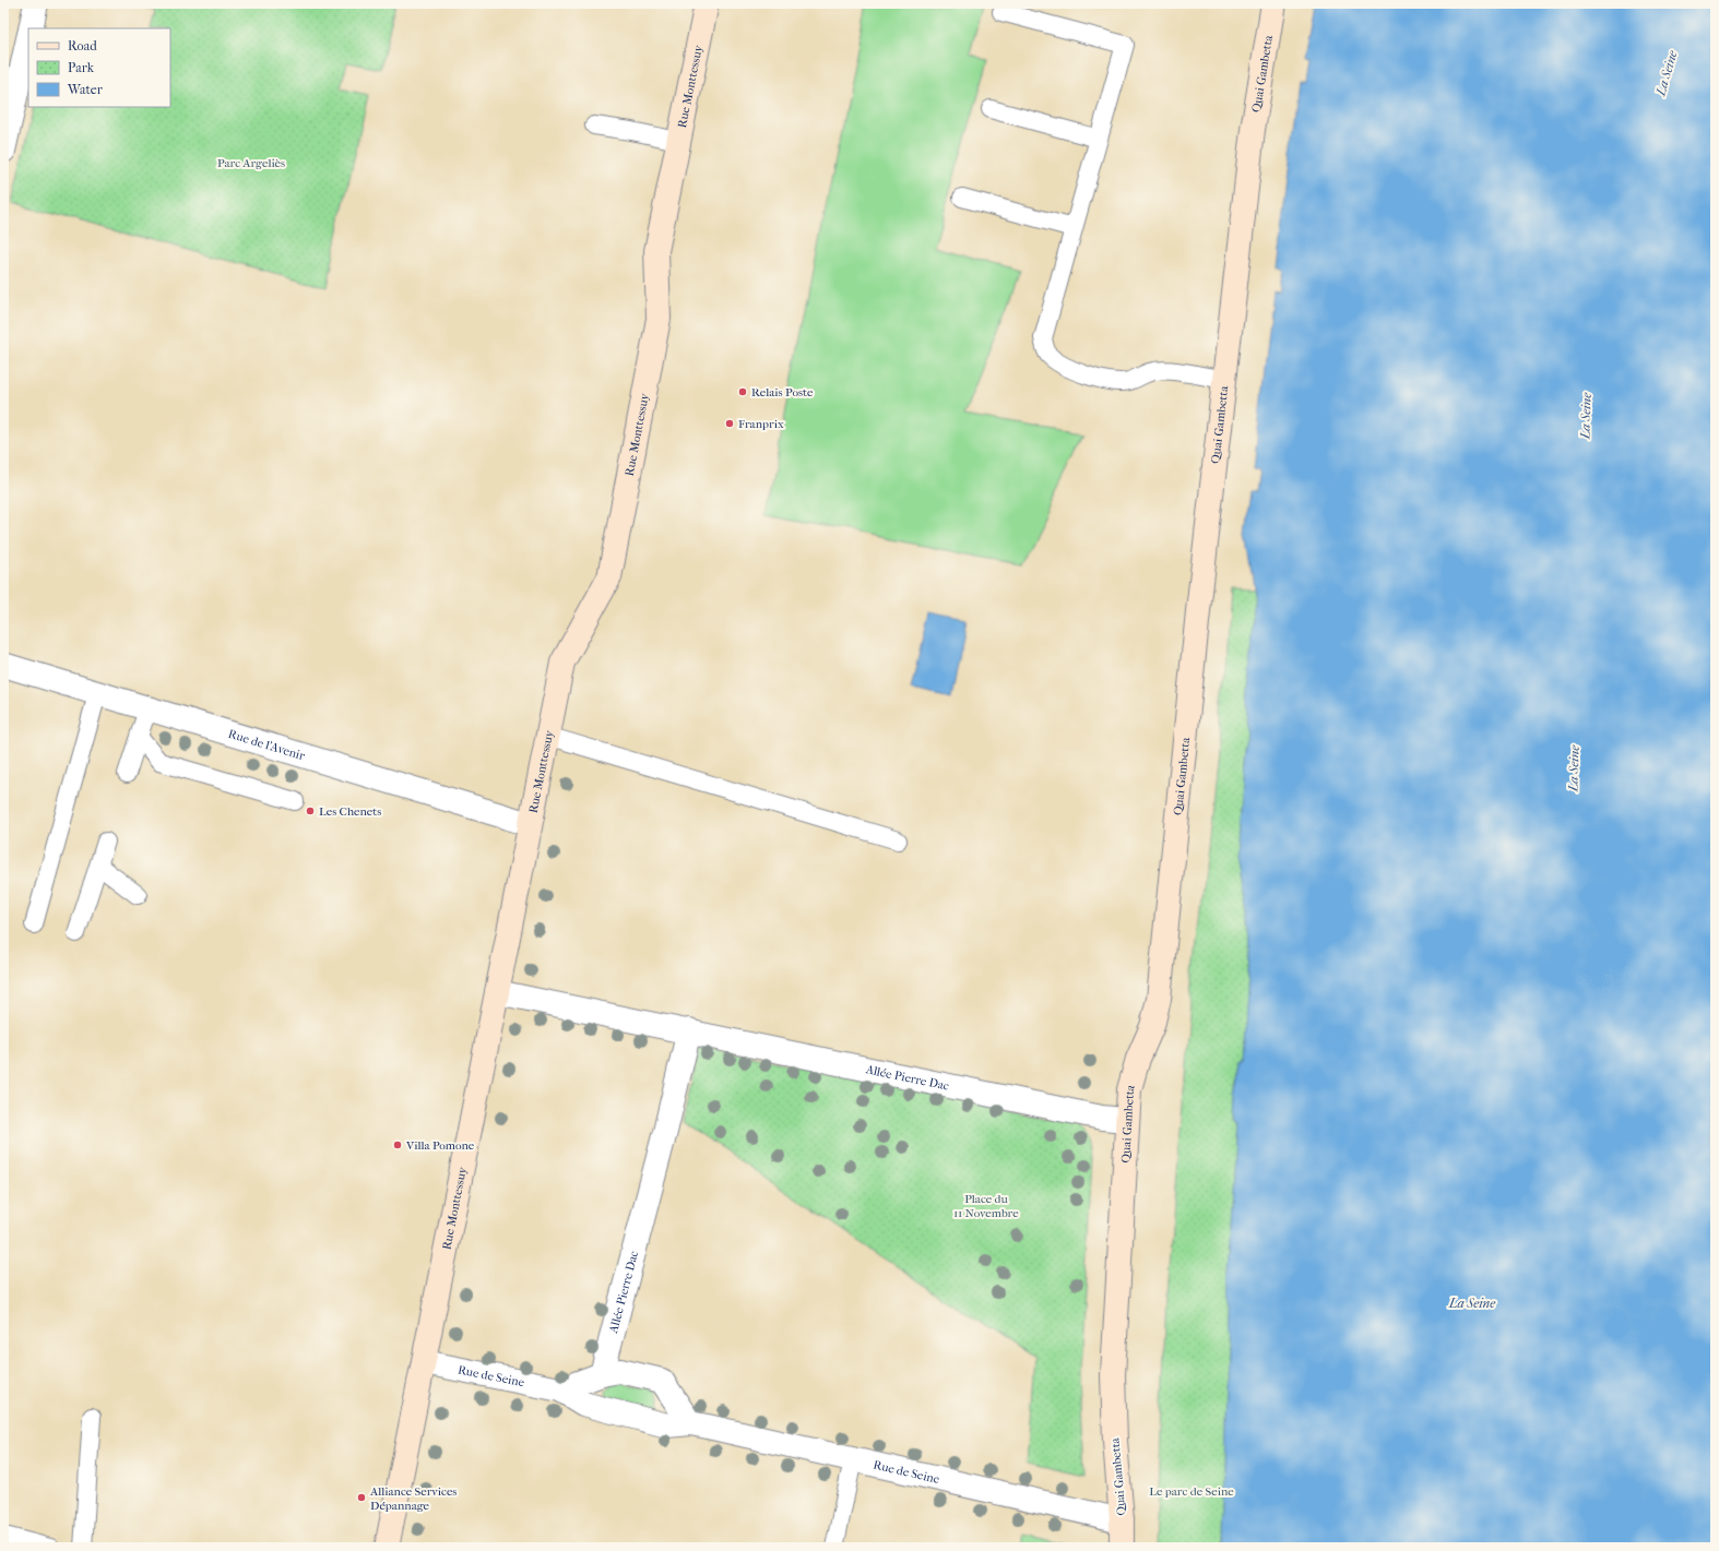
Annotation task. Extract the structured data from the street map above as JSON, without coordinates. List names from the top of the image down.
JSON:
{
  "streets": {
    "main road": ["Quai Gambetta", "Rue Monttessuy"],
    "street": ["Rue de l'Avenir", "Allée Pierre Dac", "Rue de Seine"]
  },
  "crossings": [
    ["Quai Gambetta", "Allée Pierre Dac"],
    ["Quai Gambetta", "Rue de Seine"],
    ["Rue Monttessuy", "Rue de l'Avenir"],
    ["Rue Monttessuy", "Allée Pierre Dac"],
    ["Rue Monttessuy", "Rue de Seine"]
  ],
  "water": ["La Seine"],
  "parks": ["Parc Argeliès", "Place du 11 Novembre", "Le parc de Seine"],
  "places": [
    "Relais Poste",
    "Franprix",
    "Les Chenets",
    "Villa Pomone",
    "Alliance Services Dépannage"
  ],
  "legend": ["Road", "Park", "Water"]
}
